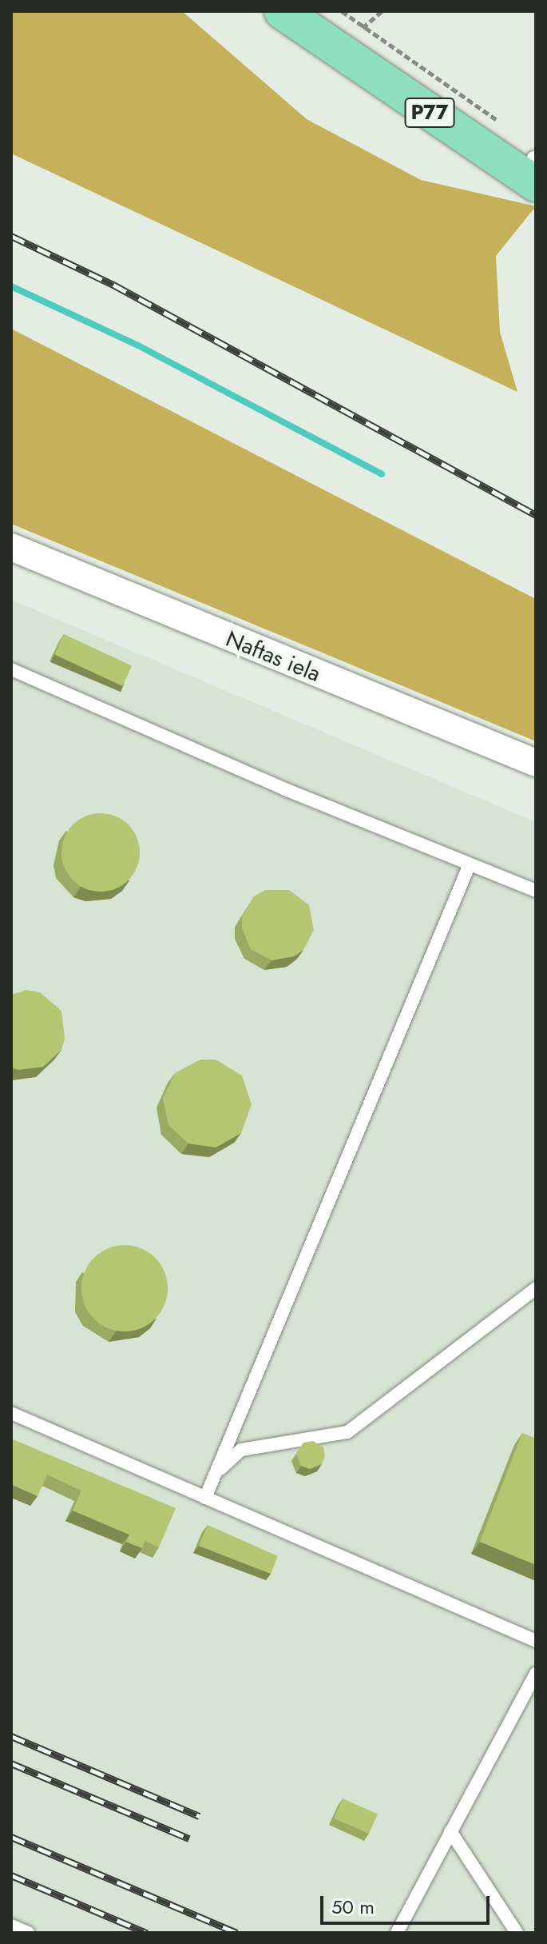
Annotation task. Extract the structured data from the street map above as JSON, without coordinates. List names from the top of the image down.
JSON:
{
  "streets": {
    "main road": ["P77"],
    "street": ["Naftas iela"]
  },
  "scale_bar": "50 m"
}
